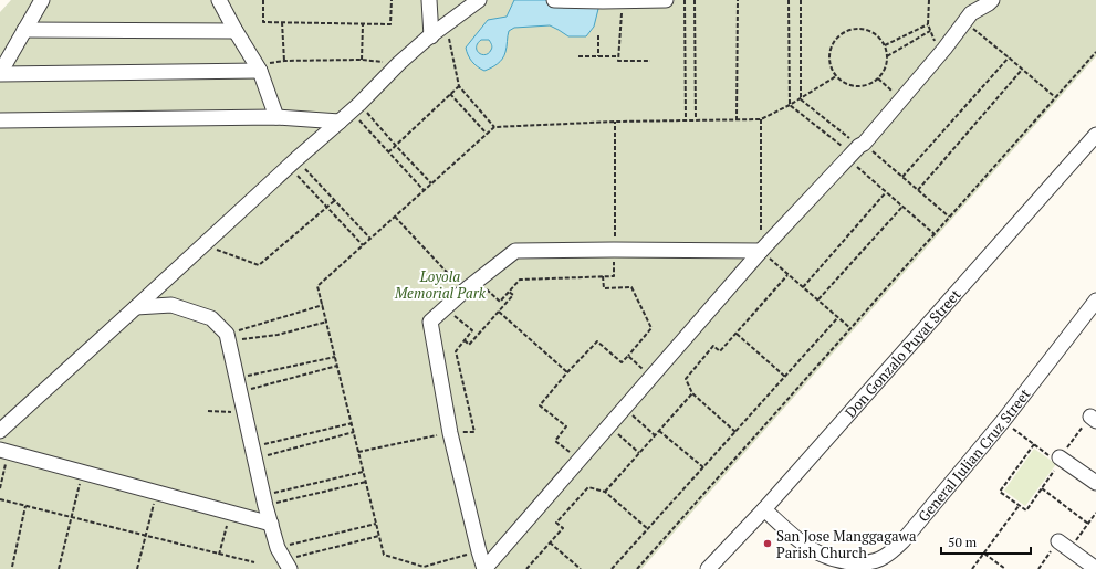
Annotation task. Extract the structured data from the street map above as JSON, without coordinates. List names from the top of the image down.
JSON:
{
  "streets": {
    "street": ["Don Gonzalo Puyat Street", "General Julian Cruz Street"]
  },
  "crossings": [
    ["Don Gonzalo Puyat Street", "General Julian Cruz Street"]
  ],
  "parks": ["Loyola Memorial Park"],
  "places": ["San Jose Manggagawa Parish Church"],
  "scale_bar": "50 m"
}
